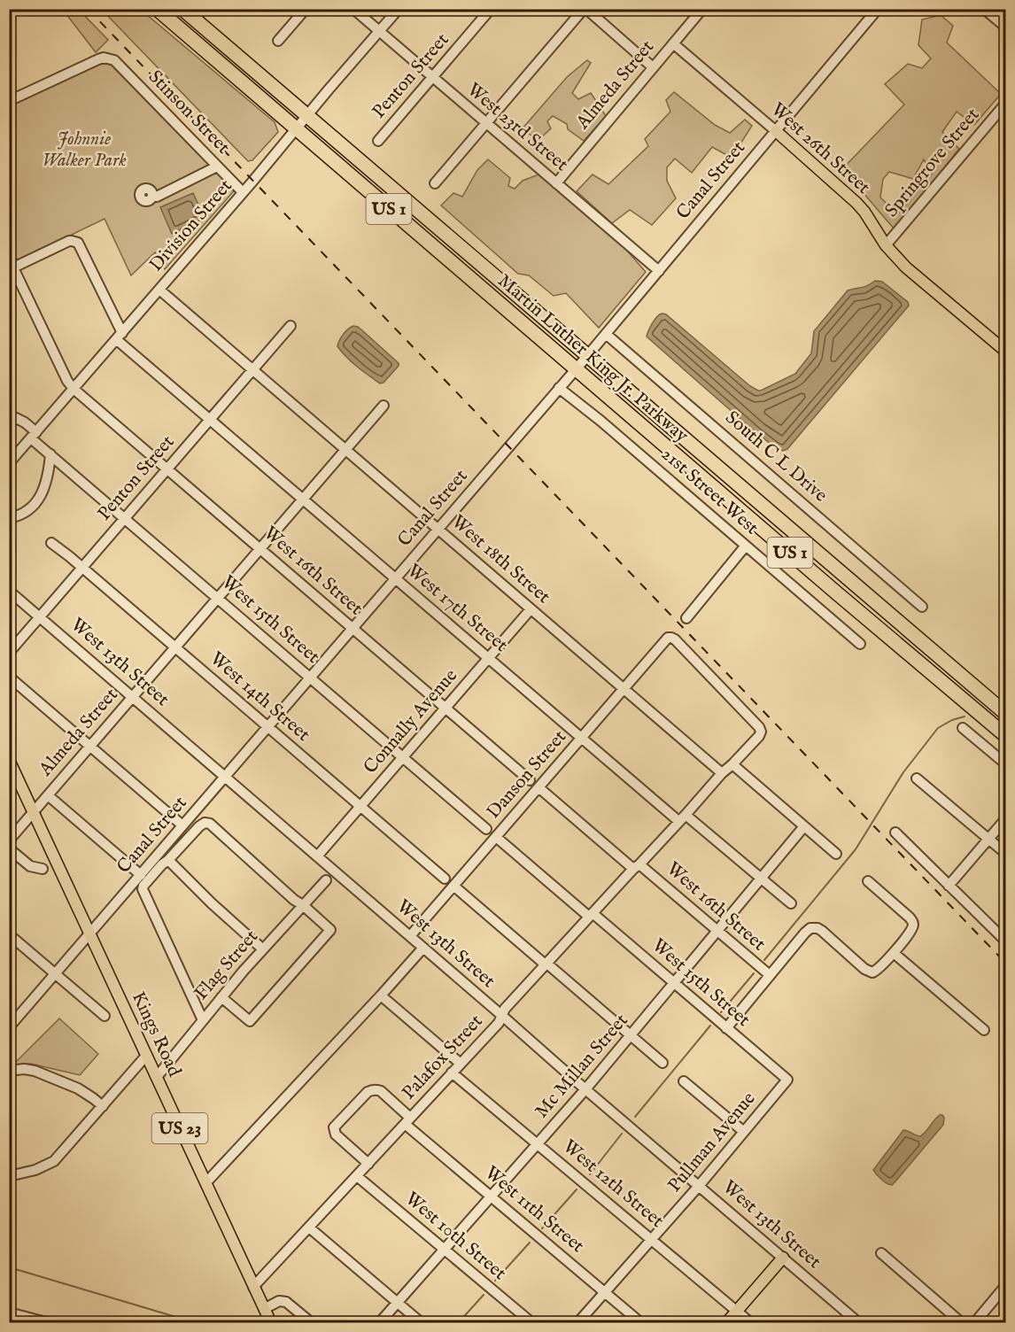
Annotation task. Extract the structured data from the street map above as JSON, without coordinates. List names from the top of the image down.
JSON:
{
  "streets": {
    "highway": ["US 1", "Martin Luther King Jr. Parkway"],
    "main road": ["West 26th Street", "Kings Road", "US 23"],
    "street": [
      "Penton Street",
      "Almeda Street",
      "Stinson Street",
      "West 23rd Street",
      "Springrove Street",
      "Canal Street",
      "Division Street",
      "South C L Drive",
      "21st Street West",
      "West 18th Street",
      "West 16th Street",
      "West 17th Street",
      "West 15th Street",
      "West 13th Street",
      "West 14th Street",
      "Connally Avenue",
      "Danson Street",
      "Flag Street",
      "Palafox Street",
      "Mc Millan Street",
      "Pullman Avenue",
      "West 12th Street",
      "West 11th Street",
      "West 10th Street"
    ]
  },
  "crossings": [
    ["Penton Street", "West 23rd Street"],
    ["Penton Street", "West 18th Street"],
    ["Penton Street", "West 16th Street"],
    ["Penton Street", "West 17th Street"],
    ["Penton Street", "West 15th Street"],
    ["Penton Street", "West 13th Street"],
    ["Penton Street", "West 14th Street"],
    ["Almeda Street", "West 23rd Street"],
    ["Almeda Street", "West 26th Street"],
    ["Almeda Street", "West 18th Street"],
    ["Almeda Street", "West 16th Street"],
    ["Almeda Street", "West 17th Street"],
    ["Almeda Street", "West 15th Street"],
    ["Almeda Street", "West 13th Street"],
    ["Almeda Street", "West 14th Street"],
    ["Almeda Street", "Kings Road"],
    ["Stinson Street", "Division Street"],
    ["West 23rd Street", "Canal Street"],
    ["West 23rd Street", "Division Street"],
    ["West 26th Street", "Springrove Street"],
    ["West 26th Street", "Canal Street"],
    ["Canal Street", "Martin Luther King Jr. Parkway"],
    ["Canal Street", "South C L Drive"],
    ["Canal Street", "21st Street West"],
    ["Canal Street", "West 18th Street"],
    ["Canal Street", "West 16th Street"],
    ["Canal Street", "West 17th Street"],
    ["Canal Street", "West 15th Street"],
    ["Canal Street", "West 13th Street"],
    ["Canal Street", "West 14th Street"],
    ["Canal Street", "Kings Road"],
    ["Division Street", "Martin Luther King Jr. Parkway"],
    ["Division Street", "West 18th Street"],
    ["Division Street", "West 16th Street"],
    ["Division Street", "West 17th Street"],
    ["Division Street", "West 15th Street"],
    ["West 18th Street", "Connally Avenue"],
    ["West 18th Street", "Danson Street"],
    ["West 18th Street", "Palafox Street"],
    ["West 16th Street", "Connally Avenue"],
    ["West 16th Street", "Danson Street"],
    ["West 16th Street", "Palafox Street"],
    ["West 16th Street", "Mc Millan Street"],
    ["West 17th Street", "Connally Avenue"],
    ["West 17th Street", "Danson Street"],
    ["West 17th Street", "Palafox Street"],
    ["West 17th Street", "Mc Millan Street"],
    ["West 15th Street", "Connally Avenue"],
    ["West 15th Street", "Danson Street"],
    ["West 15th Street", "Palafox Street"],
    ["West 15th Street", "Mc Millan Street"],
    ["West 15th Street", "Pullman Avenue"],
    ["West 13th Street", "Connally Avenue"],
    ["West 13th Street", "Danson Street"],
    ["West 13th Street", "Palafox Street"],
    ["West 13th Street", "Mc Millan Street"],
    ["West 13th Street", "Pullman Avenue"],
    ["West 14th Street", "Connally Avenue"],
    ["Danson Street", "Palafox Street"],
    ["Flag Street", "Kings Road"],
    ["Kings Road", "Palafox Street"],
    ["Palafox Street", "West 12th Street"],
    ["Palafox Street", "West 11th Street"],
    ["Palafox Street", "West 10th Street"],
    ["Mc Millan Street", "West 12th Street"],
    ["Mc Millan Street", "West 11th Street"],
    ["Mc Millan Street", "West 10th Street"],
    ["Pullman Avenue", "West 12th Street"],
    ["Pullman Avenue", "West 11th Street"]
  ],
  "parks": ["Johnnie Walker Park"]
}
